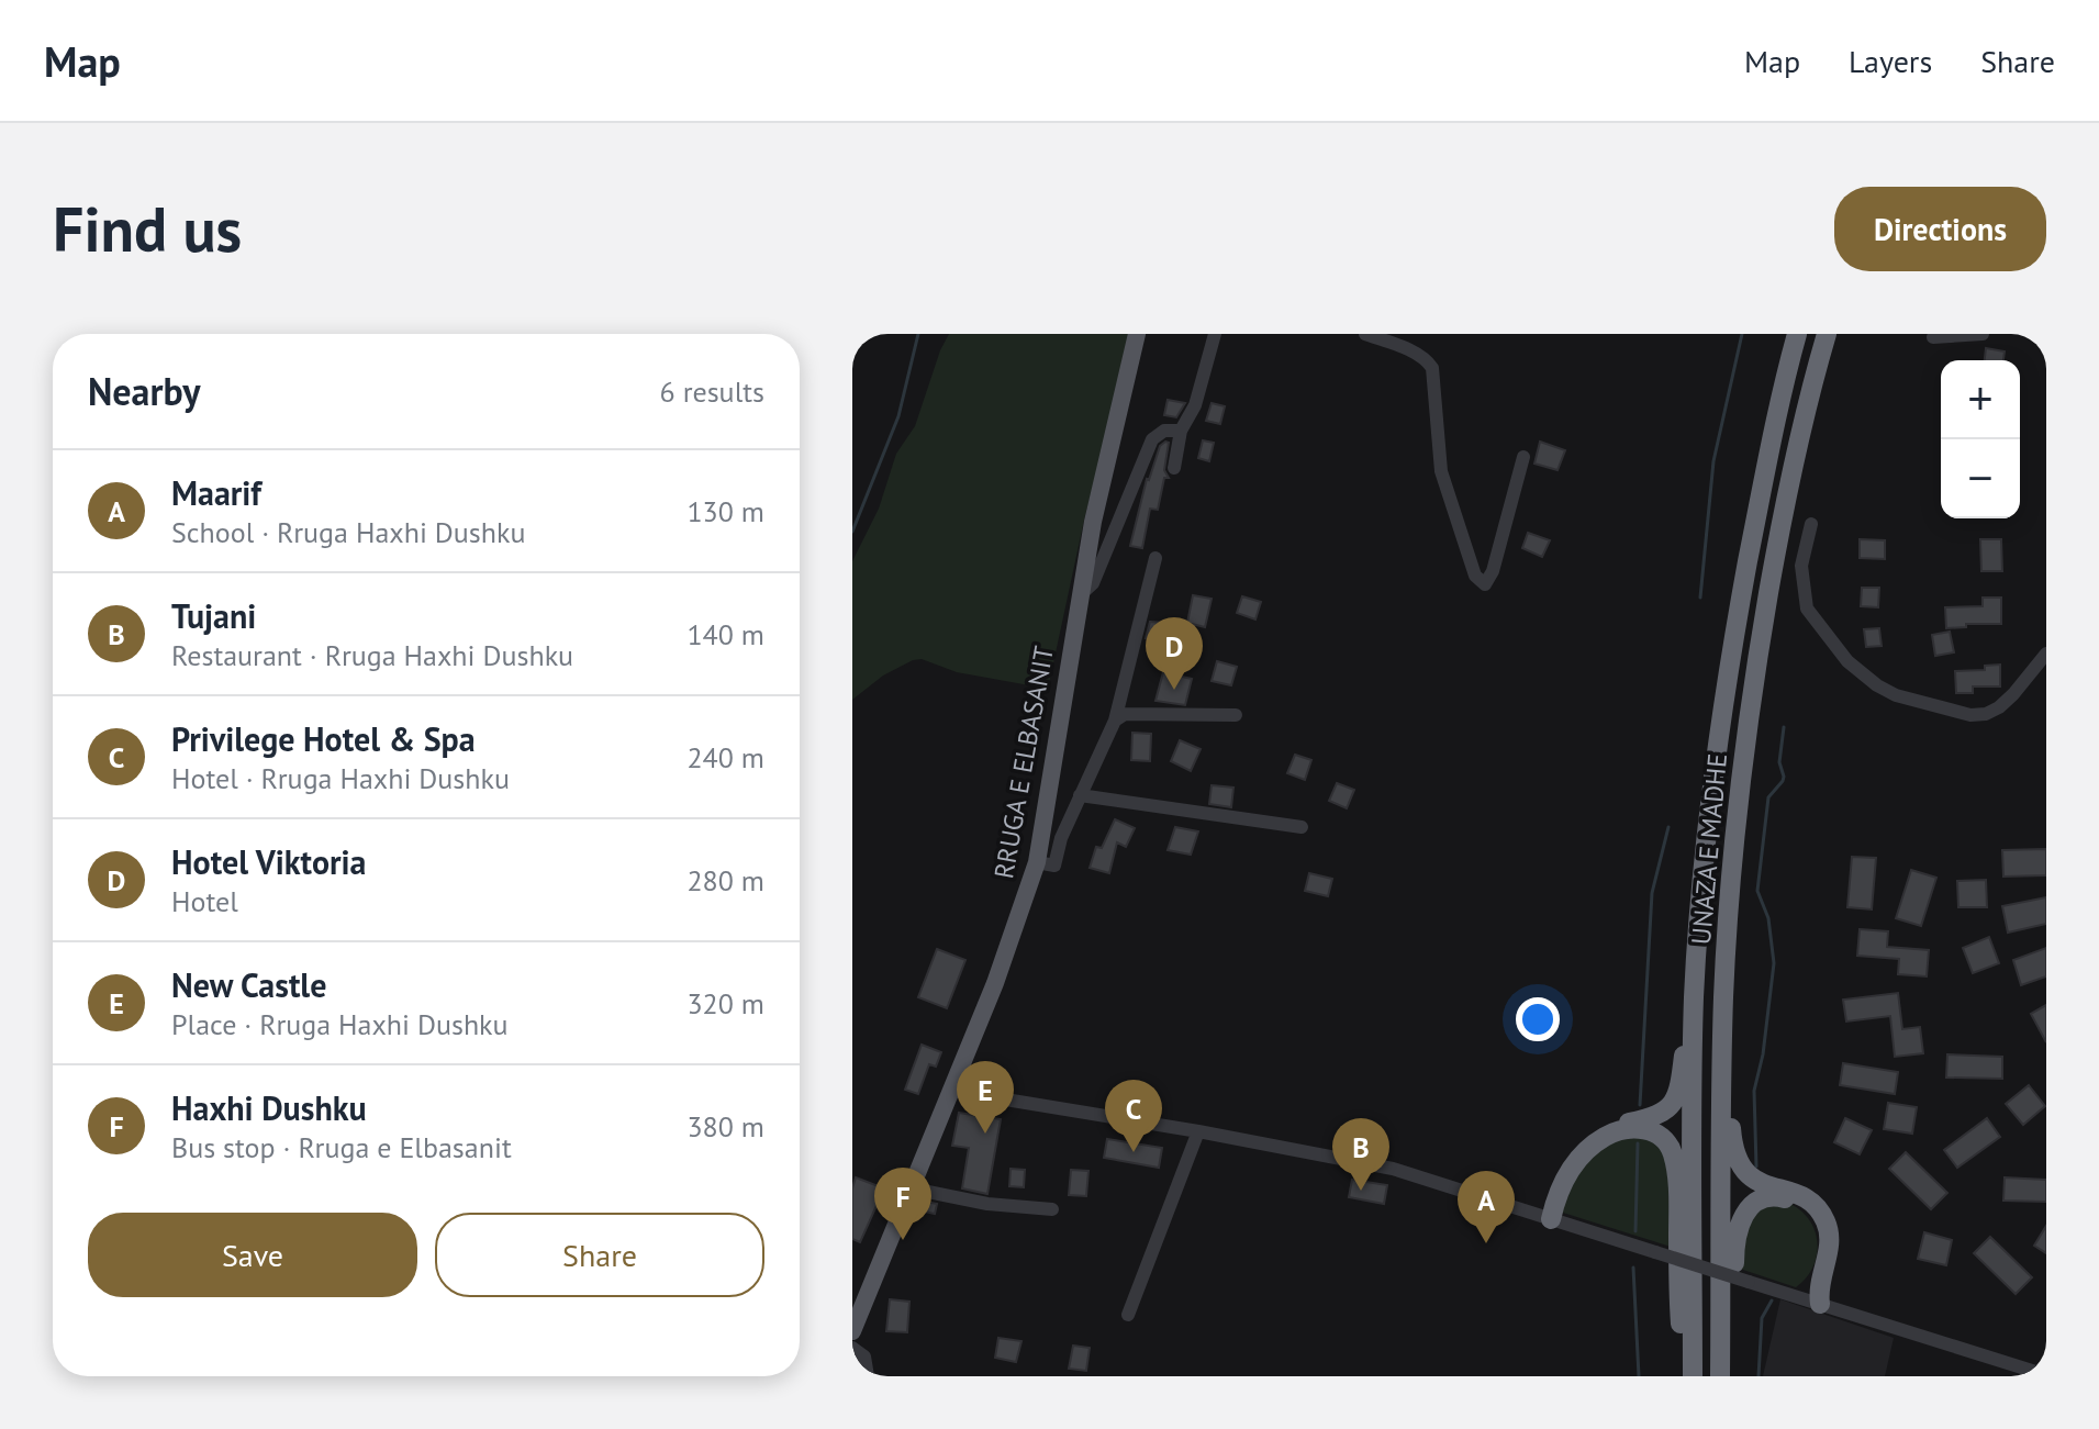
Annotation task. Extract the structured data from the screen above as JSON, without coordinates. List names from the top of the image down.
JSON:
{
  "streets": {
    "highway": ["UNAZA E MADHE"],
    "main road": ["RRUGA E ELBASANIT"]
  },
  "page": {
    "header": "Map",
    "nav": ["Map", "Layers", "Share"],
    "buttons": [
      "Directions",
      ["Save", "Share"]
    ],
    "title": "Find us",
    "heading": ["Nearby", "6 results"],
    "map_buttons": ["+", "−"],
    "list": [
      {
        "mark": "A",
        "name": "Maarif",
        "note": "School · Rruga Haxhi Dushku",
        "value": "130 m"
      },
      {
        "mark": "B",
        "name": "Tujani",
        "note": "Restaurant · Rruga Haxhi Dushku",
        "value": "140 m"
      },
      {
        "mark": "C",
        "name": "Privilege Hotel & Spa",
        "note": "Hotel · Rruga Haxhi Dushku",
        "value": "240 m"
      },
      {
        "mark": "D",
        "name": "Hotel Viktoria",
        "note": "Hotel",
        "value": "280 m"
      },
      {
        "mark": "E",
        "name": "New Castle",
        "note": "Place · Rruga Haxhi Dushku",
        "value": "320 m"
      },
      {
        "mark": "F",
        "name": "Haxhi Dushku",
        "note": "Bus stop · Rruga e Elbasanit",
        "value": "380 m"
      }
    ],
    "pins": [
      "D",
      "E",
      "C",
      "B",
      "F",
      "A"
    ]
  }
}
